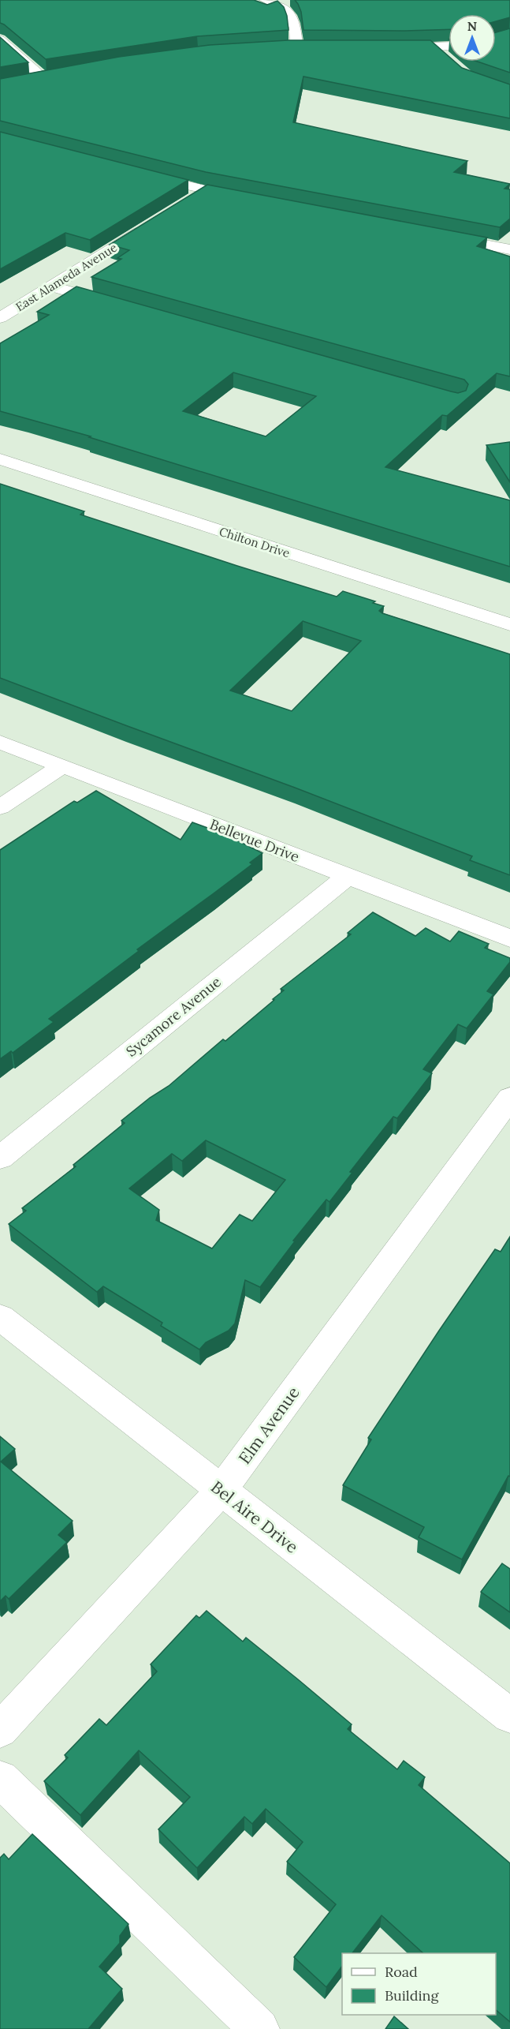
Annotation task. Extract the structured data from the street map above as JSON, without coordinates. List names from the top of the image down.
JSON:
{
  "streets": {
    "street": [
      "East Alameda Avenue",
      "Chilton Drive",
      "Bellevue Drive",
      "Sycamore Avenue",
      "Elm Avenue",
      "Bel Aire Drive"
    ]
  },
  "crossings": [
    ["Bellevue Drive", "Sycamore Avenue"],
    ["Elm Avenue", "Bel Aire Drive"]
  ],
  "legend": ["Road", "Building"],
  "north": "top"
}
